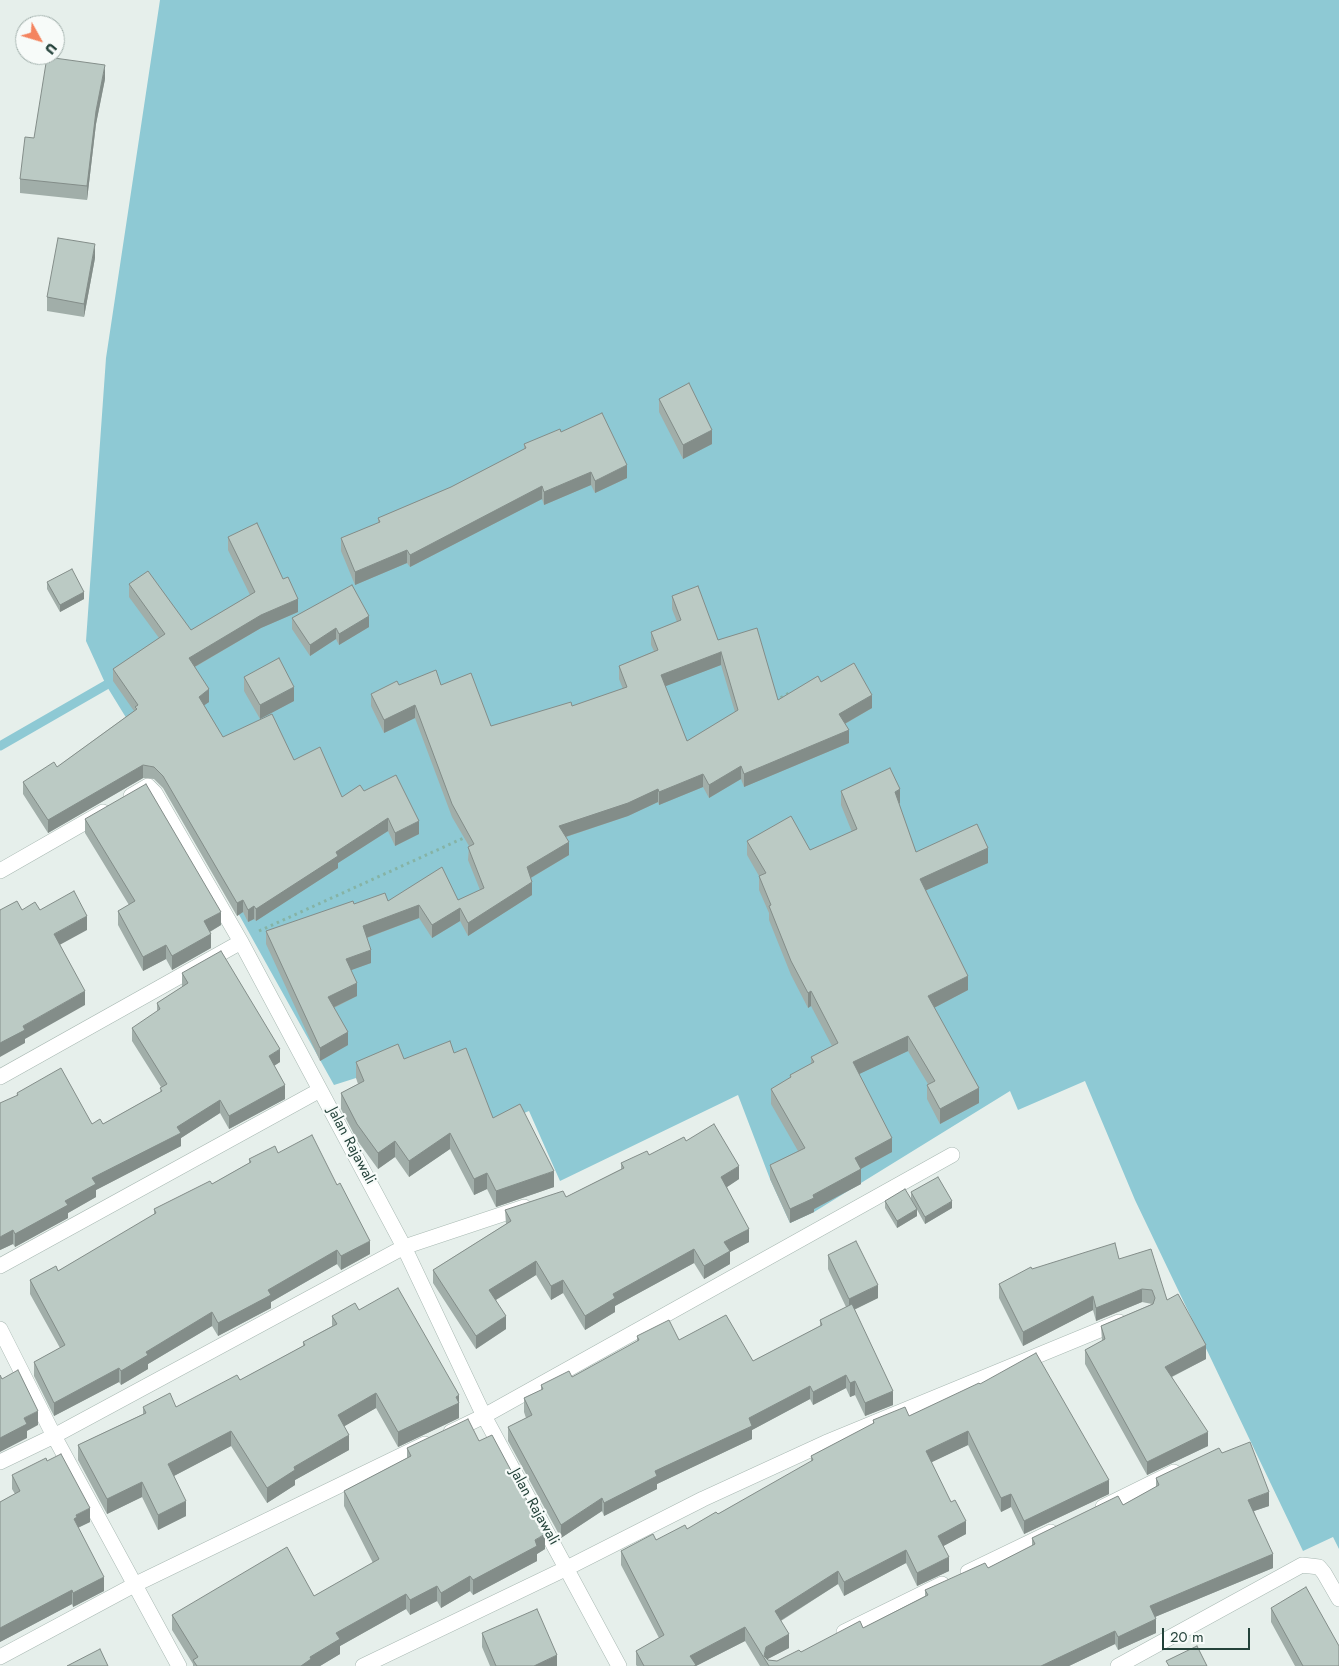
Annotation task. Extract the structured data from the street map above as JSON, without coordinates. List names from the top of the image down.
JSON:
{
  "streets": {
    "street": ["Jalan Rajawali"]
  },
  "scale_bar": "20 m",
  "north": "bottom right"
}
